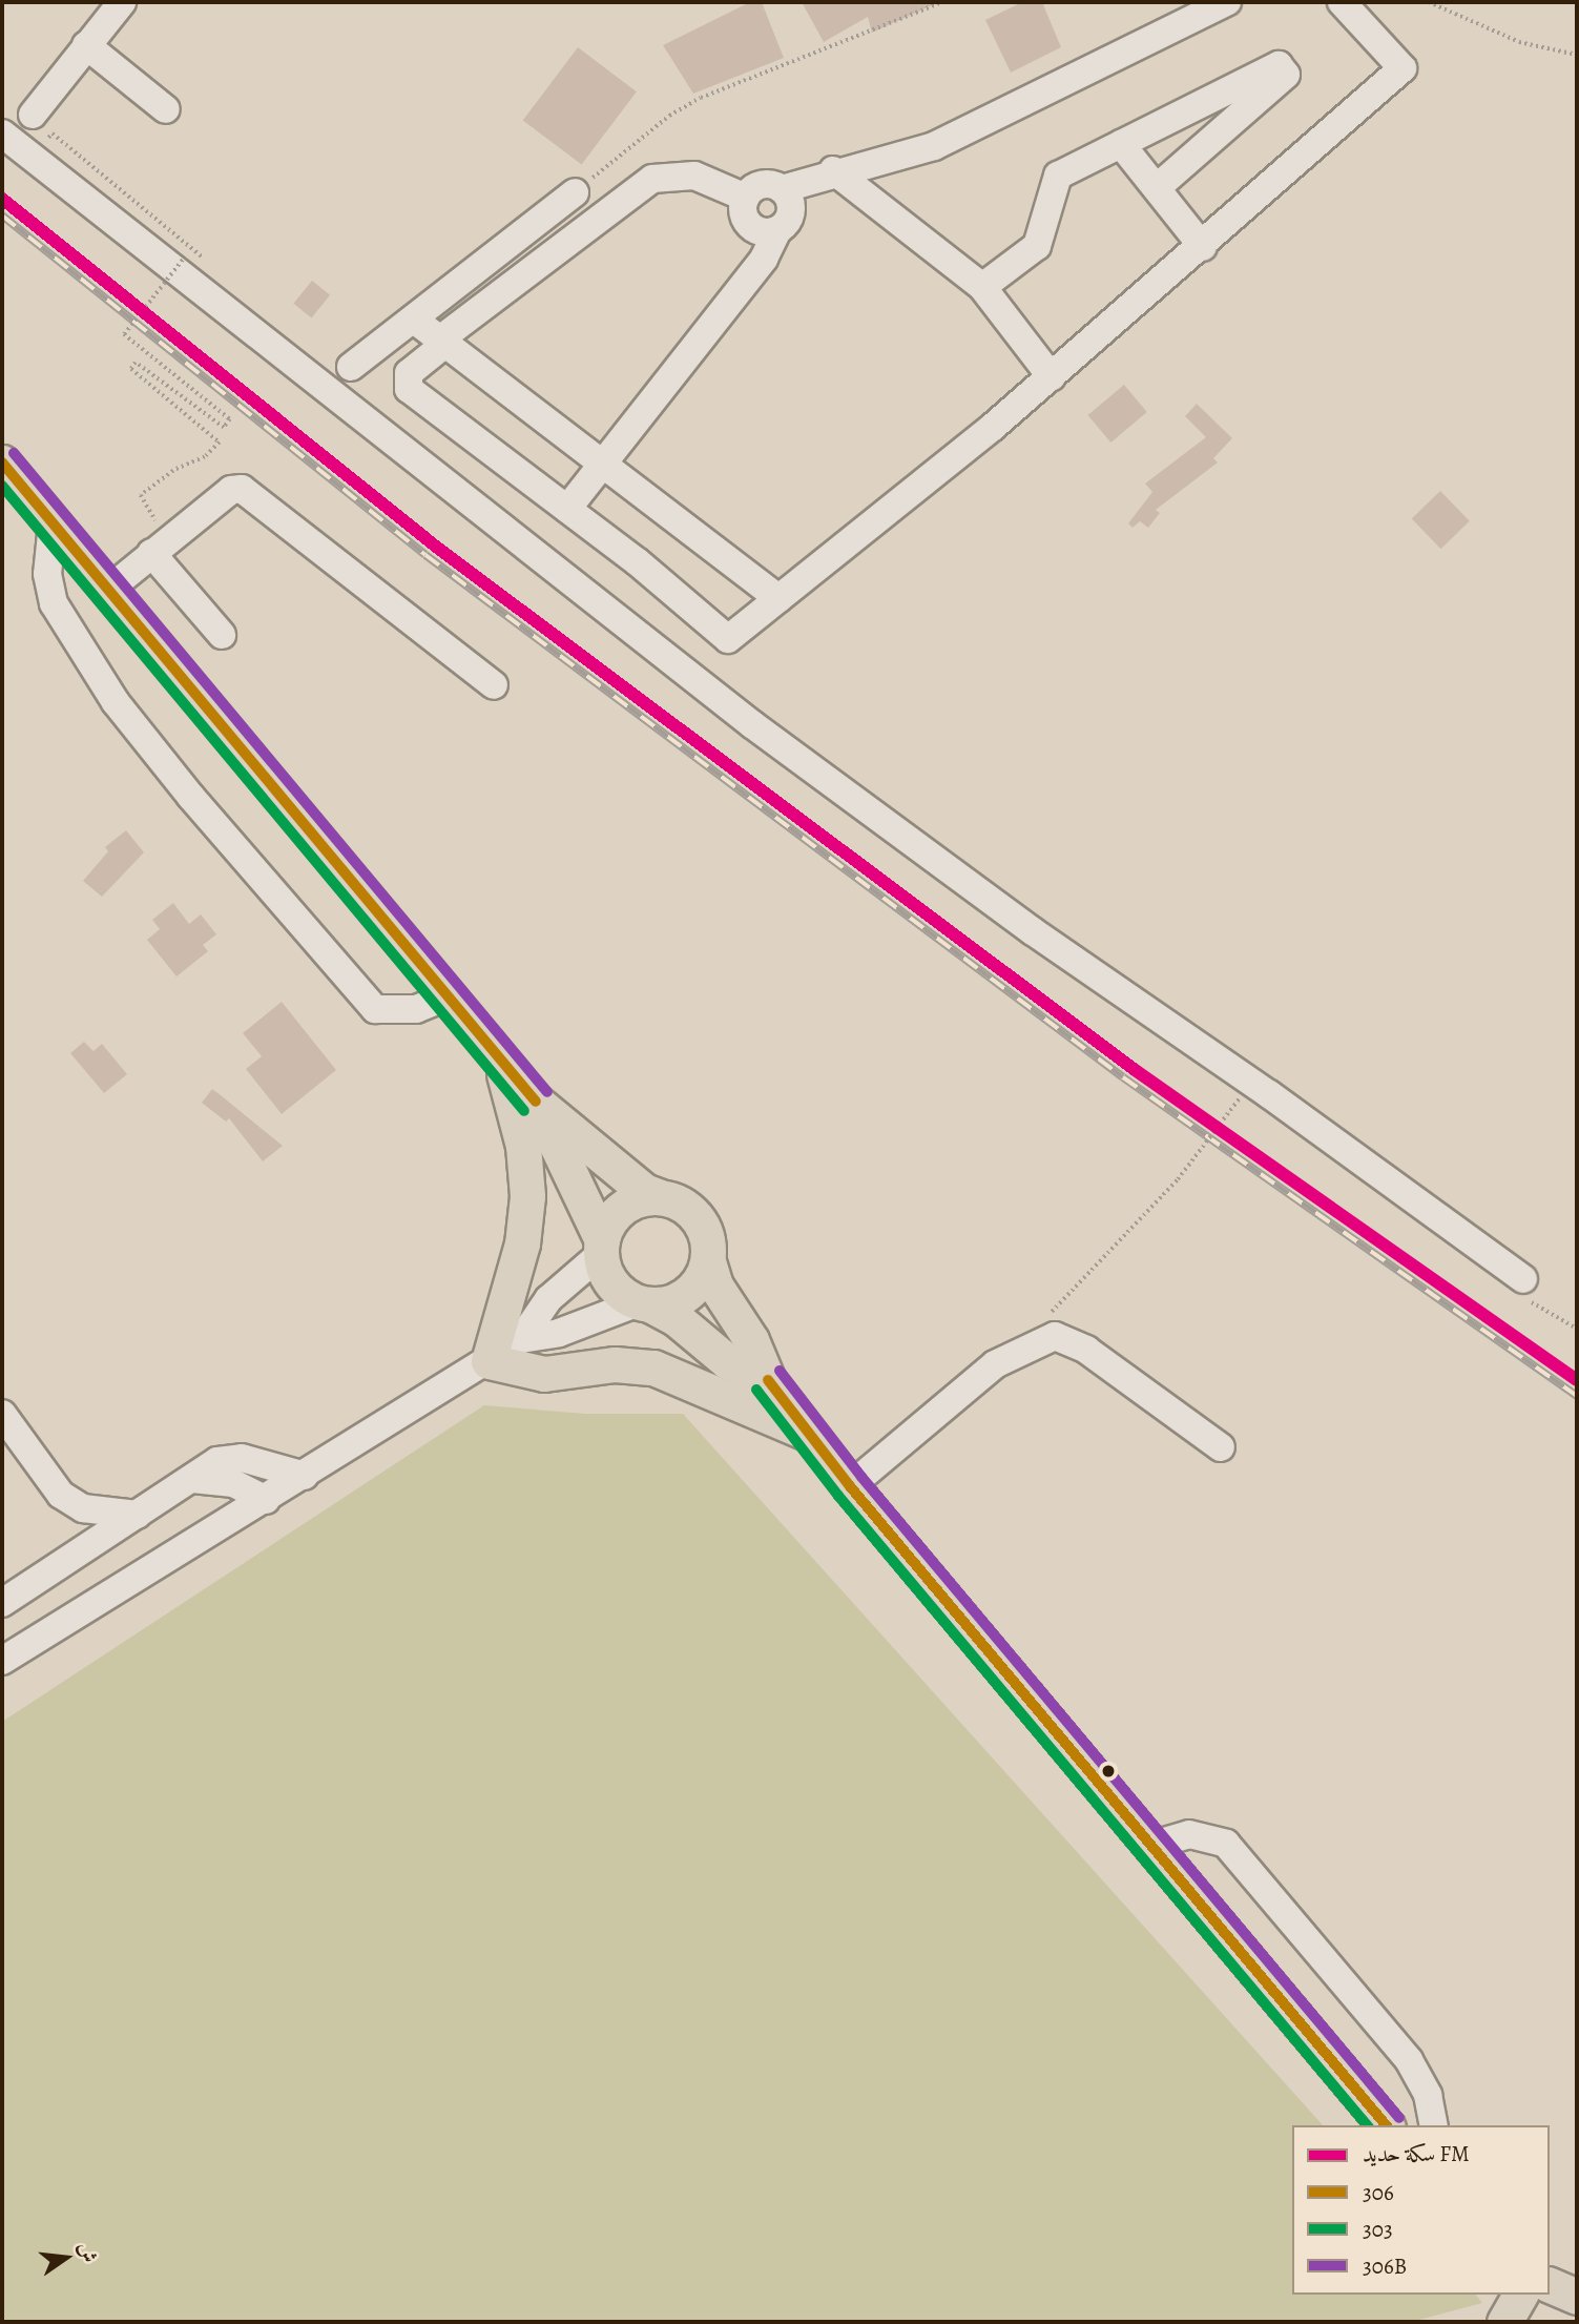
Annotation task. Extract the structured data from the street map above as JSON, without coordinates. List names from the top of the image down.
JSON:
{
  "lines": [
    "rail line FM",
    "transit line 306B",
    "transit line 306",
    "transit line 303"
  ],
  "legend": [
    "سكة حديد FM",
    "306",
    "303",
    "306B"
  ],
  "north": "right"
}
